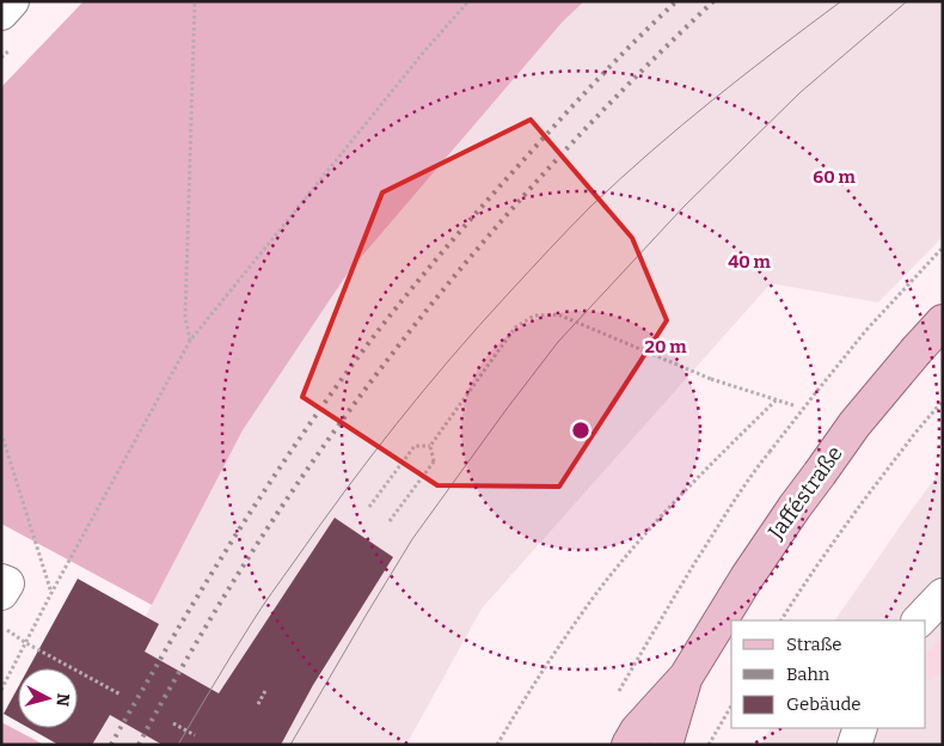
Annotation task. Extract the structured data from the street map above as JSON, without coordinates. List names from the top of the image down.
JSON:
{
  "streets": {
    "main road": ["Jafféstraße"]
  },
  "legend": ["Straße", "Bahn", "Gebäude"],
  "north": "right",
  "rings": ["60 m", "40 m", "20 m"]
}
